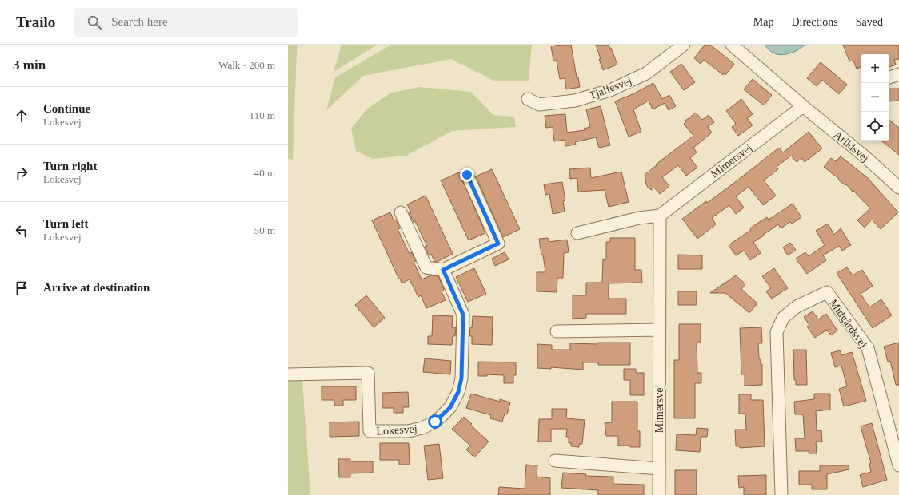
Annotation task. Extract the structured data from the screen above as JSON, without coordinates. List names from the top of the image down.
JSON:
{
  "streets": {
    "street": [
      "Tjalfesvej",
      "Arildsvej",
      "Mimersvej",
      "Midgårdsvej",
      "Lokesvej"
    ]
  },
  "crossings": [
    ["Arildsvej", "Mimersvej"]
  ],
  "page": {
    "header": "Trailo",
    "search": "Search here",
    "nav": ["Map", "Directions", "Saved"],
    "heading": ["3 min", "Walk · 200 m"],
    "map_buttons": ["+", "−"],
    "list": [
      ["Continue", "Lokesvej", "110 m"],
      ["Turn right", "Lokesvej", "40 m"],
      ["Turn left", "Lokesvej", "50 m"],
      "Arrive at destination"
    ]
  }
}
